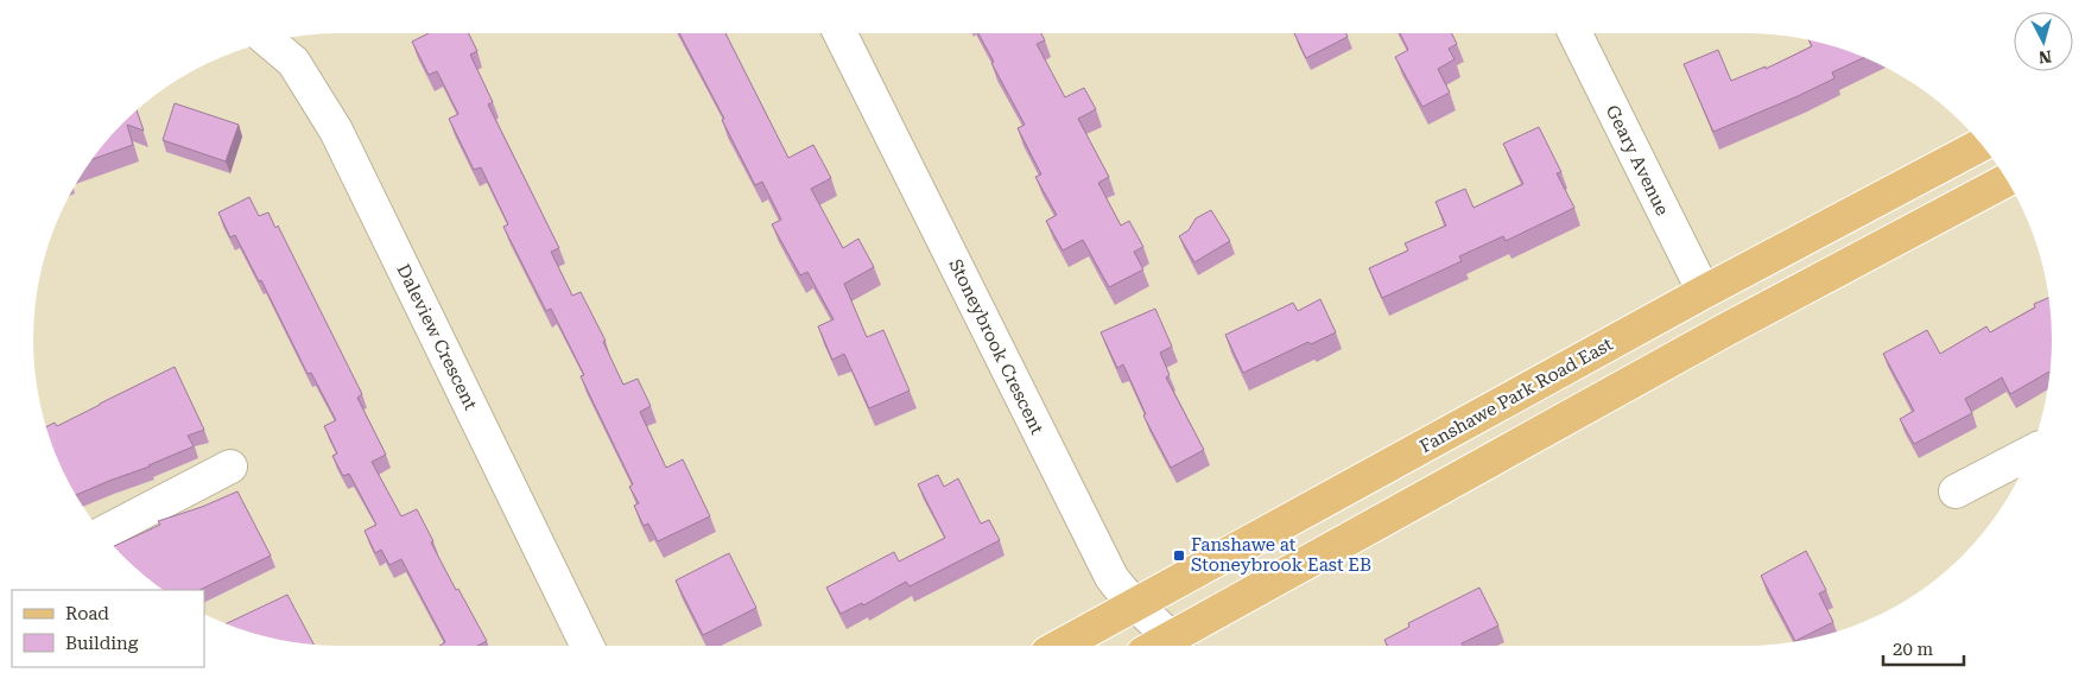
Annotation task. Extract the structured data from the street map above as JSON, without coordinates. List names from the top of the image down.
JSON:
{
  "streets": {
    "main road": ["Fanshawe Park Road East"],
    "street": ["Geary Avenue", "Daleview Crescent", "Stoneybrook Crescent"]
  },
  "crossings": [
    ["Geary Avenue", "Fanshawe Park Road East"],
    ["Stoneybrook Crescent", "Fanshawe Park Road East"]
  ],
  "places": {
    "transit": ["Fanshawe at Stoneybrook East EB"]
  },
  "legend": ["Road", "Building"],
  "scale_bar": "20 m",
  "north": "bottom"
}
